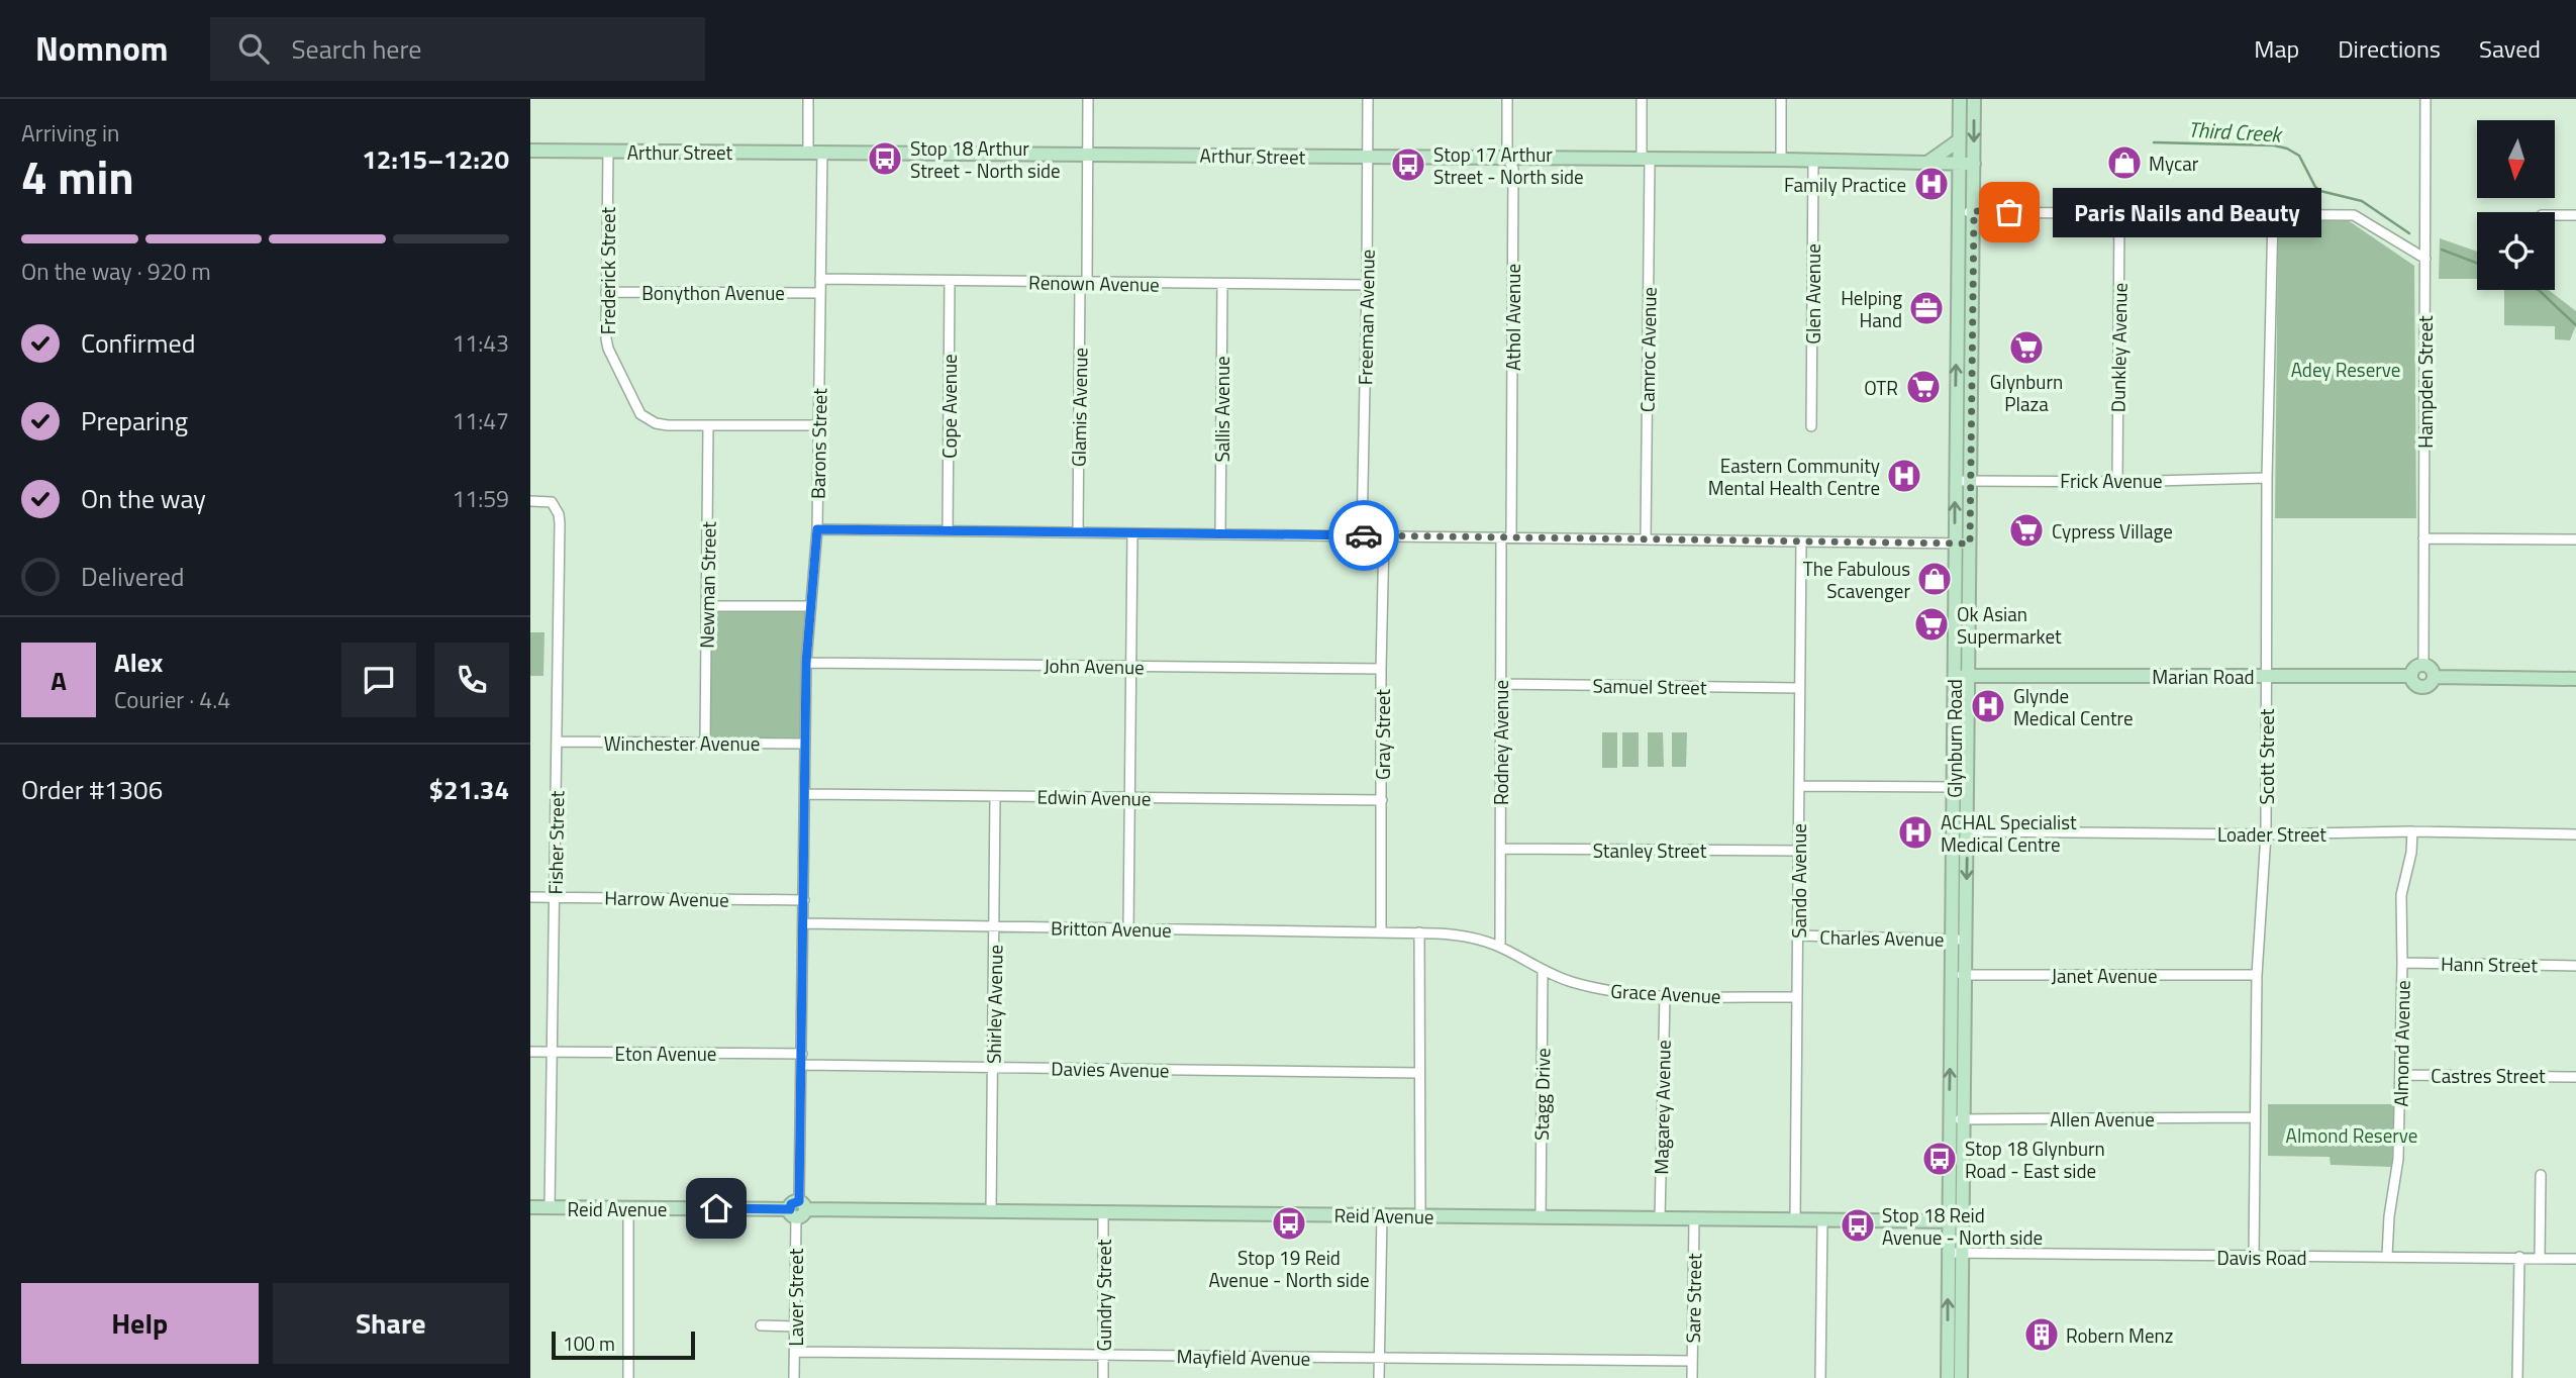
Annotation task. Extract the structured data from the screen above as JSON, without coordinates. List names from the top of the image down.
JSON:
{
  "streets": {
    "street": [
      "Arthur Street",
      "Frederick Street",
      "Renown Avenue",
      "Bonython Avenue",
      "Glen Avenue",
      "Freeman Avenue",
      "Athol Avenue",
      "Dunkley Avenue",
      "Camroc Avenue",
      "Hampden Street",
      "Cope Avenue",
      "Glamis Avenue",
      "Sallis Avenue",
      "Barons Street",
      "Frick Avenue",
      "Newman Street",
      "John Avenue",
      "Marian Road",
      "Samuel Street",
      "Gray Street",
      "Glynburn Road",
      "Winchester Avenue",
      "Rodney Avenue",
      "Scott Street",
      "Edwin Avenue",
      "Loader Street",
      "Fisher Street",
      "Stanley Street",
      "Sando Avenue",
      "Harrow Avenue",
      "Britton Avenue",
      "Charles Avenue",
      "Hann Street",
      "Janet Avenue",
      "Grace Avenue",
      "Shirley Avenue",
      "Almond Avenue",
      "Eton Avenue",
      "Davies Avenue",
      "Castres Street",
      "Stagg Drive",
      "Magarey Avenue",
      "Allen Avenue",
      "Reid Avenue",
      "Davis Road",
      "Gundry Street",
      "Laver Street",
      "Sare Street",
      "Mayfield Avenue"
    ]
  },
  "crossings": [
    ["Arthur Street", "Frederick Street"],
    ["Arthur Street", "Glen Avenue"],
    ["Arthur Street", "Freeman Avenue"],
    ["Arthur Street", "Athol Avenue"],
    ["Arthur Street", "Camroc Avenue"],
    ["Arthur Street", "Glamis Avenue"],
    ["Arthur Street", "Barons Street"],
    ["Arthur Street", "Glynburn Road"],
    ["Frederick Street", "Bonython Avenue"],
    ["Frederick Street", "Barons Street"],
    ["Frederick Street", "Newman Street"],
    ["Renown Avenue", "Freeman Avenue"],
    ["Renown Avenue", "Cope Avenue"],
    ["Renown Avenue", "Glamis Avenue"],
    ["Renown Avenue", "Sallis Avenue"],
    ["Renown Avenue", "Barons Street"],
    ["Bonython Avenue", "Barons Street"],
    ["Athol Avenue", "Rodney Avenue"],
    ["Dunkley Avenue", "Frick Avenue"],
    ["Hampden Street", "Marian Road"],
    ["Barons Street", "John Avenue"],
    ["Barons Street", "Winchester Avenue"],
    ["Barons Street", "Edwin Avenue"],
    ["Barons Street", "Harrow Avenue"],
    ["Barons Street", "Britton Avenue"],
    ["Barons Street", "Eton Avenue"],
    ["Barons Street", "Davies Avenue"],
    ["Barons Street", "Reid Avenue"],
    ["Barons Street", "Laver Street"],
    ["Frick Avenue", "Glynburn Road"],
    ["Frick Avenue", "Scott Street"],
    ["Newman Street", "Winchester Avenue"],
    ["John Avenue", "Gray Street"],
    ["Marian Road", "Glynburn Road"],
    ["Marian Road", "Scott Street"],
    ["Samuel Street", "Rodney Avenue"],
    ["Samuel Street", "Sando Avenue"],
    ["Gray Street", "Edwin Avenue"],
    ["Gray Street", "Britton Avenue"],
    ["Glynburn Road", "Loader Street"],
    ["Glynburn Road", "Charles Avenue"],
    ["Glynburn Road", "Janet Avenue"],
    ["Glynburn Road", "Allen Avenue"],
    ["Glynburn Road", "Reid Avenue"],
    ["Glynburn Road", "Davis Road"],
    ["Winchester Avenue", "Fisher Street"],
    ["Rodney Avenue", "Stanley Street"],
    ["Rodney Avenue", "Grace Avenue"],
    ["Scott Street", "Loader Street"],
    ["Scott Street", "Janet Avenue"],
    ["Scott Street", "Allen Avenue"],
    ["Scott Street", "Davis Road"],
    ["Edwin Avenue", "Shirley Avenue"],
    ["Loader Street", "Almond Avenue"],
    ["Fisher Street", "Harrow Avenue"],
    ["Fisher Street", "Eton Avenue"],
    ["Fisher Street", "Reid Avenue"],
    ["Stanley Street", "Sando Avenue"],
    ["Sando Avenue", "Charles Avenue"],
    ["Sando Avenue", "Grace Avenue"],
    ["Sando Avenue", "Reid Avenue"],
    ["Britton Avenue", "Grace Avenue"],
    ["Britton Avenue", "Shirley Avenue"],
    ["Hann Street", "Almond Avenue"],
    ["Grace Avenue", "Stagg Drive"],
    ["Grace Avenue", "Magarey Avenue"],
    ["Shirley Avenue", "Davies Avenue"],
    ["Shirley Avenue", "Reid Avenue"],
    ["Almond Avenue", "Castres Street"],
    ["Almond Avenue", "Davis Road"],
    ["Stagg Drive", "Reid Avenue"],
    ["Magarey Avenue", "Reid Avenue"],
    ["Reid Avenue", "Gundry Street"],
    ["Reid Avenue", "Laver Street"],
    ["Reid Avenue", "Sare Street"],
    ["Gundry Street", "Mayfield Avenue"],
    ["Laver Street", "Mayfield Avenue"],
    ["Sare Street", "Mayfield Avenue"]
  ],
  "water": ["Third Creek"],
  "parks": ["Adey Reserve", "Almond Reserve"],
  "places": {
    "bus stop": [
      "Stop 18 Arthur Street - North side",
      "Stop 17 Arthur Street - North side",
      "Stop 18 Glynburn Road - East side",
      "Stop 19 Reid Avenue - North side",
      "Stop 18 Reid Avenue - North side"
    ],
    "shop": ["Mycar", "The Fabulous Scavenger"],
    "hospital": [
      "Family Practice",
      "Eastern Community Mental Health Centre",
      "Glynde Medical Centre",
      "ACHAL Specialist Medical Centre"
    ],
    "other": ["Paris Nails and Beauty"],
    "office": ["Helping Hand"],
    "supermarket": [
      "Glynburn Plaza",
      "OTR",
      "Cypress Village",
      "Ok Asian Supermarket"
    ],
    "building": ["Robern Menz"]
  },
  "scale_bar": "100 m",
  "north": "bottom",
  "page": {
    "header": "Nomnom",
    "search": "Search here",
    "nav": ["Map", "Directions", "Saved"],
    "heading": ["4 min", "Arriving in", "12:15–12:20"],
    "panel": [
      "Alex",
      "Courier · 4.4",
      "Order #1306",
      "$21.34"
    ],
    "bubble": "Paris Nails and Beauty",
    "bar": "On the way · 920 m",
    "list": [
      ["Confirmed", "11:43"],
      ["Preparing", "11:47"],
      ["On the way", "11:59"],
      "Delivered"
    ],
    "round": "A",
    "buttons": ["Help", "Share"],
    "scale": "100 m"
  }
}
